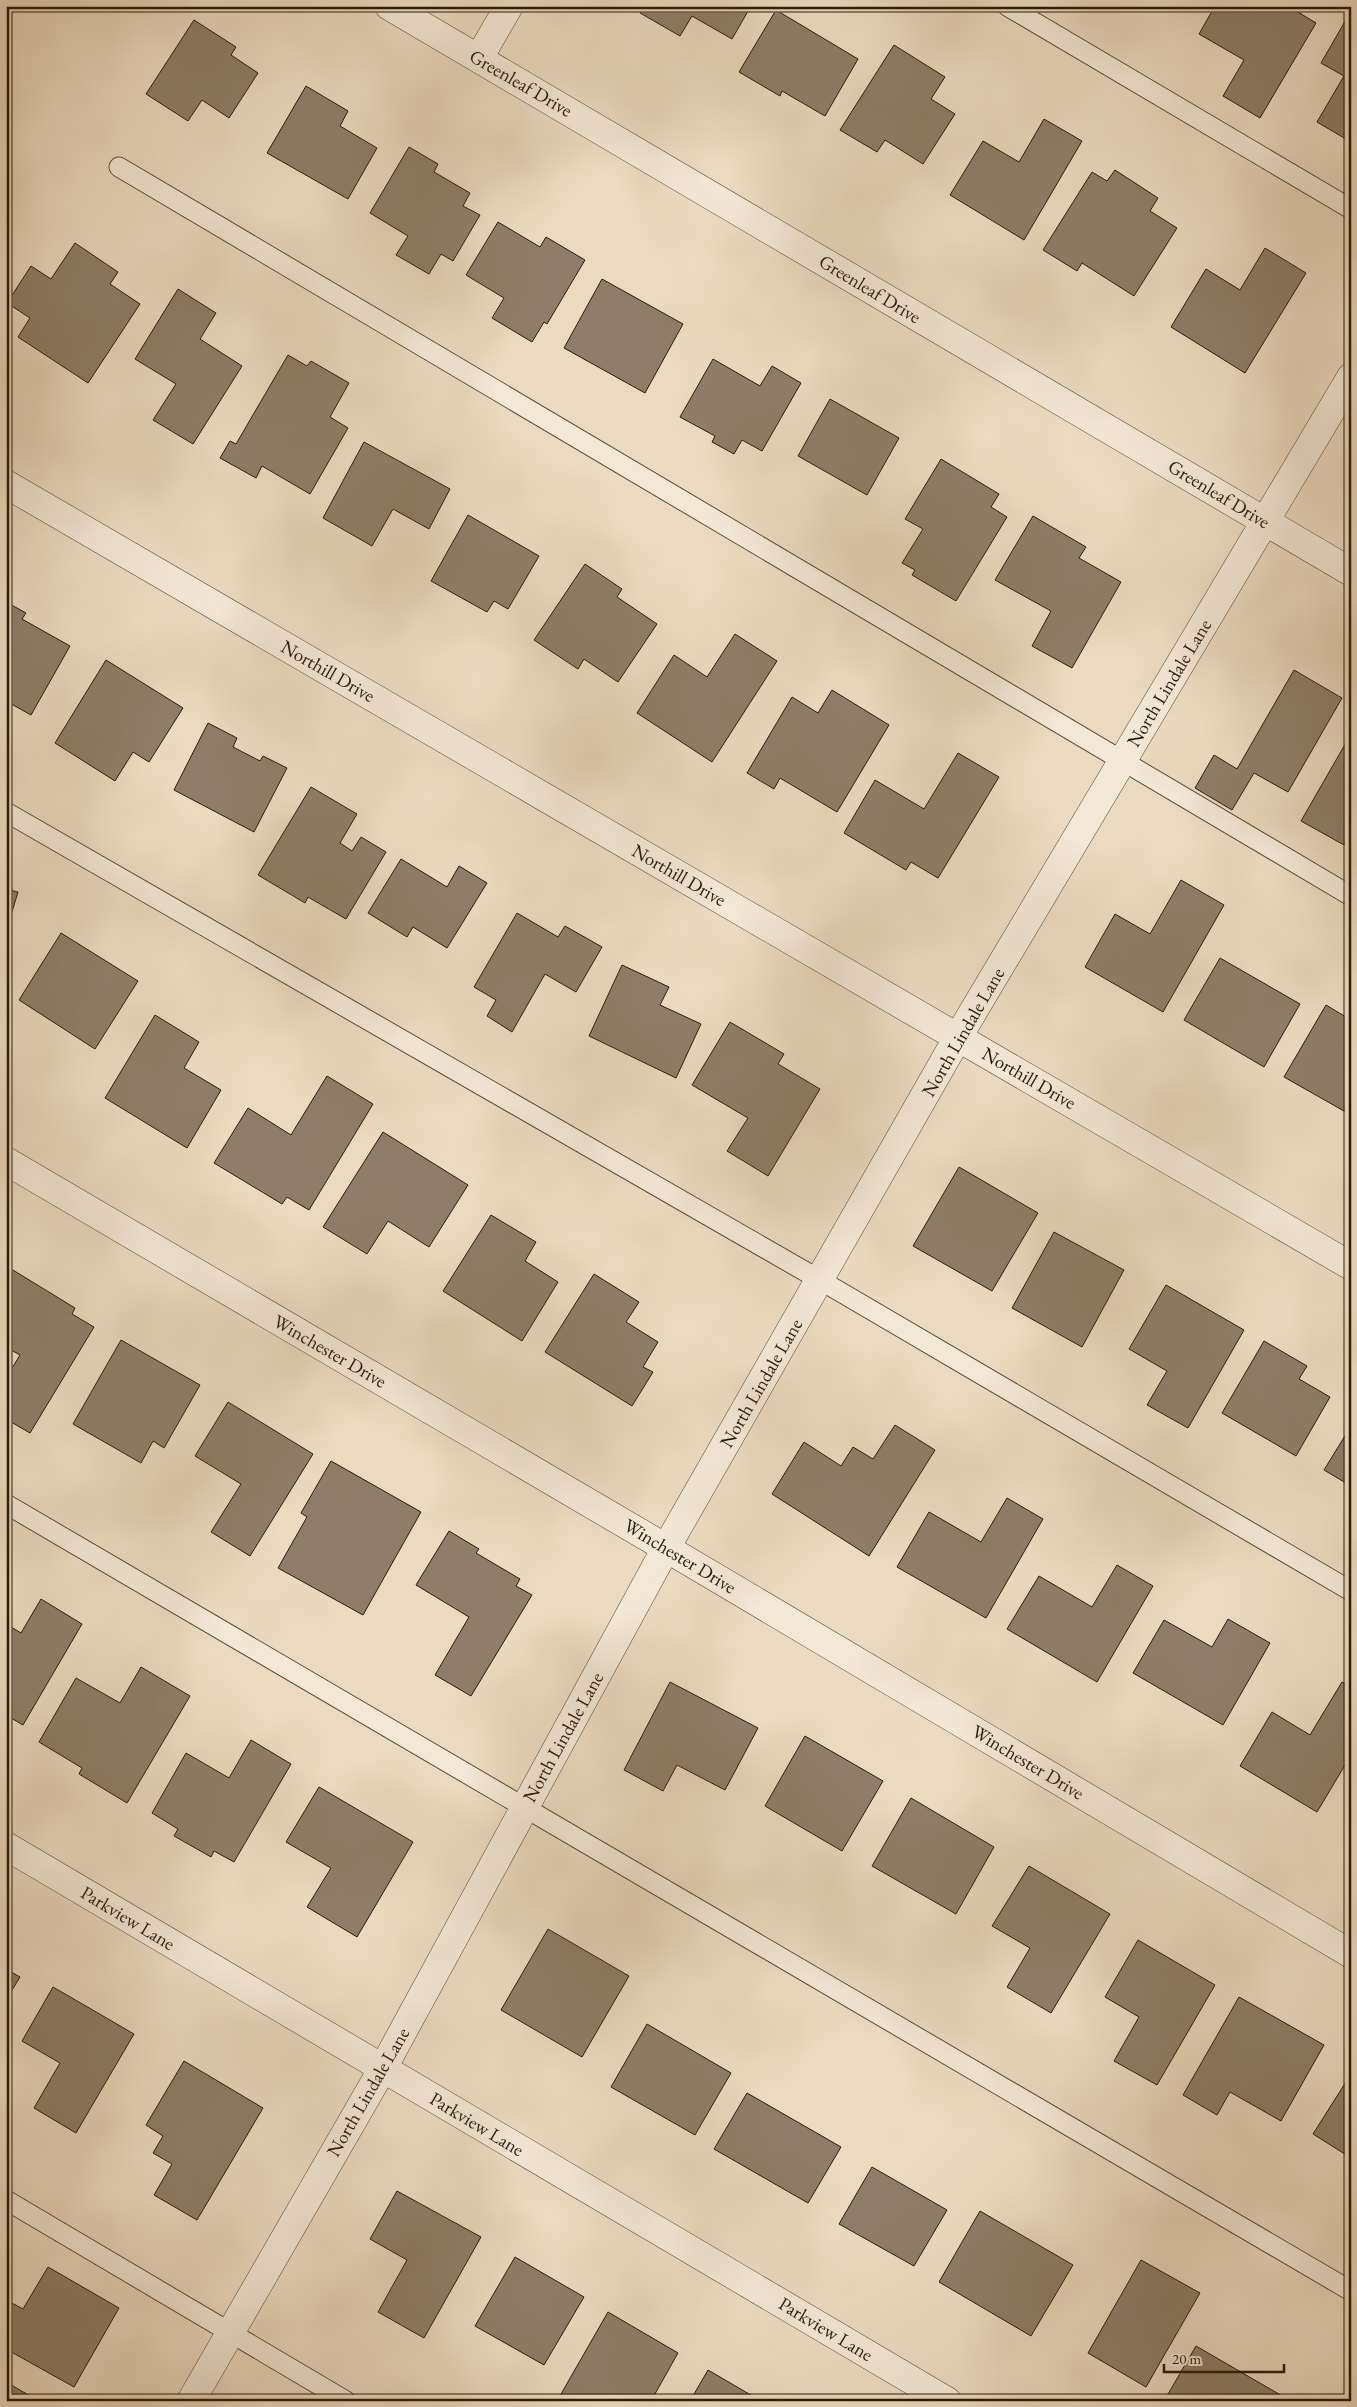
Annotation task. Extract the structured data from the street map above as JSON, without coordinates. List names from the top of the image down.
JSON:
{
  "streets": {
    "street": [
      "Greenleaf Drive",
      "Northill Drive",
      "North Lindale Lane",
      "Winchester Drive",
      "Parkview Lane"
    ]
  },
  "crossings": [
    ["Greenleaf Drive", "North Lindale Lane"],
    ["Northill Drive", "North Lindale Lane"],
    ["North Lindale Lane", "Winchester Drive"],
    ["North Lindale Lane", "Parkview Lane"]
  ],
  "scale_bar": "20 m"
}
